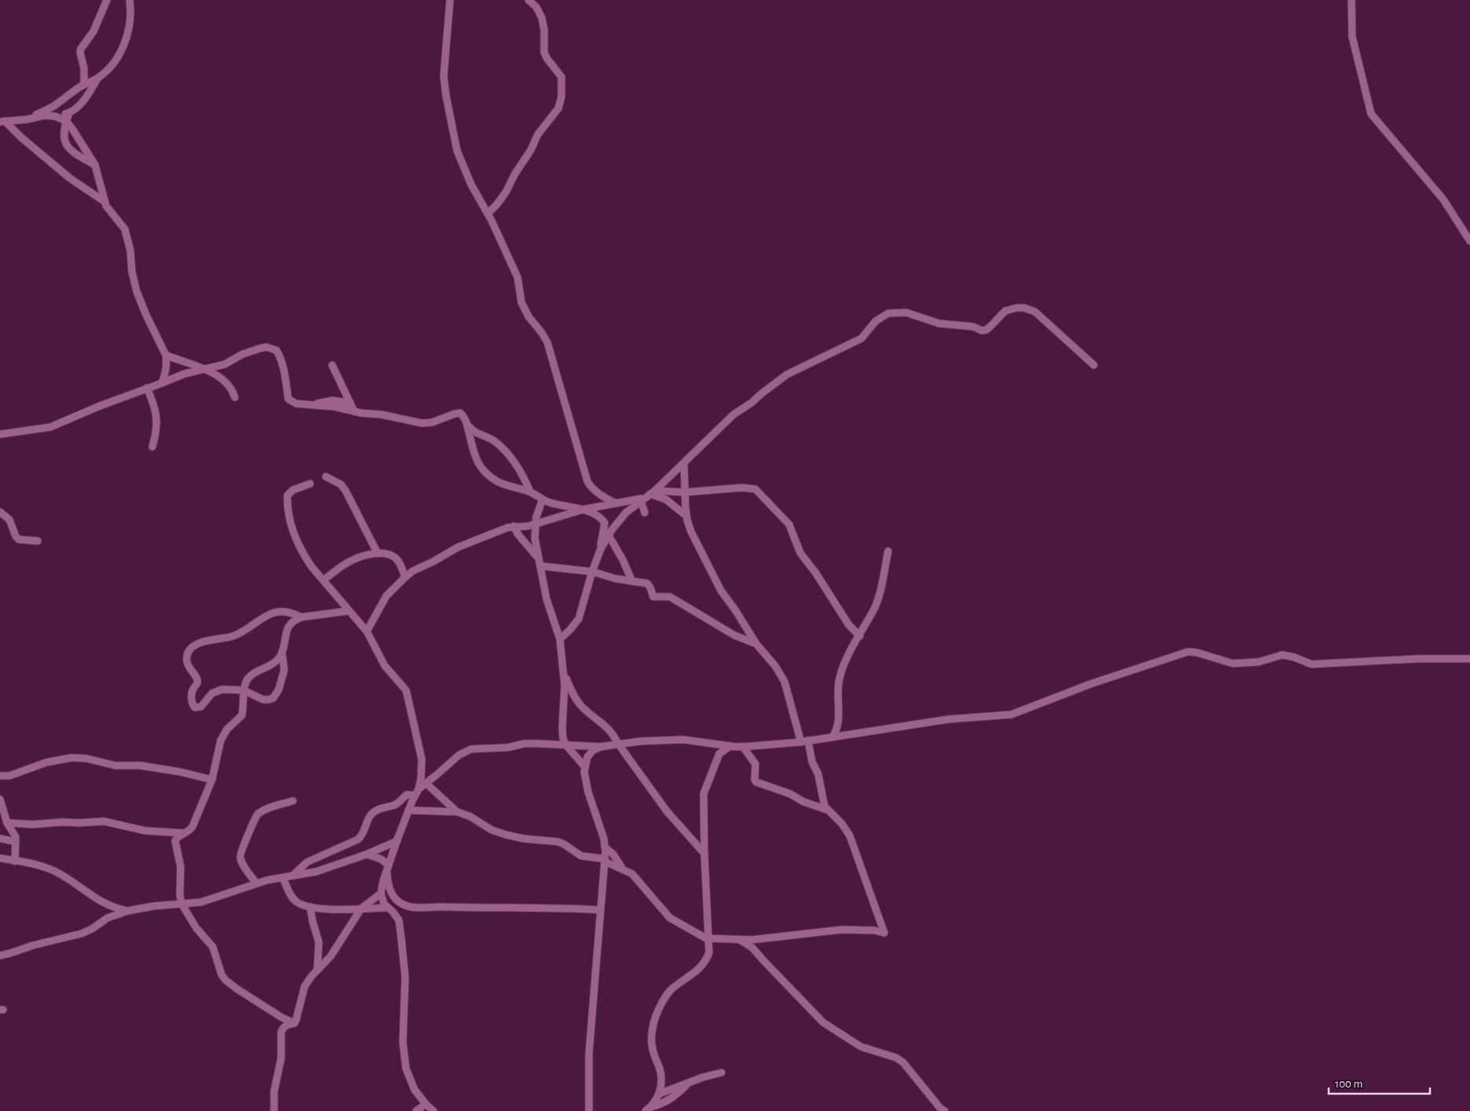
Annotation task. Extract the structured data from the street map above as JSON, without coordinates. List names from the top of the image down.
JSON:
{
  "scale_bar": "100 m"
}
